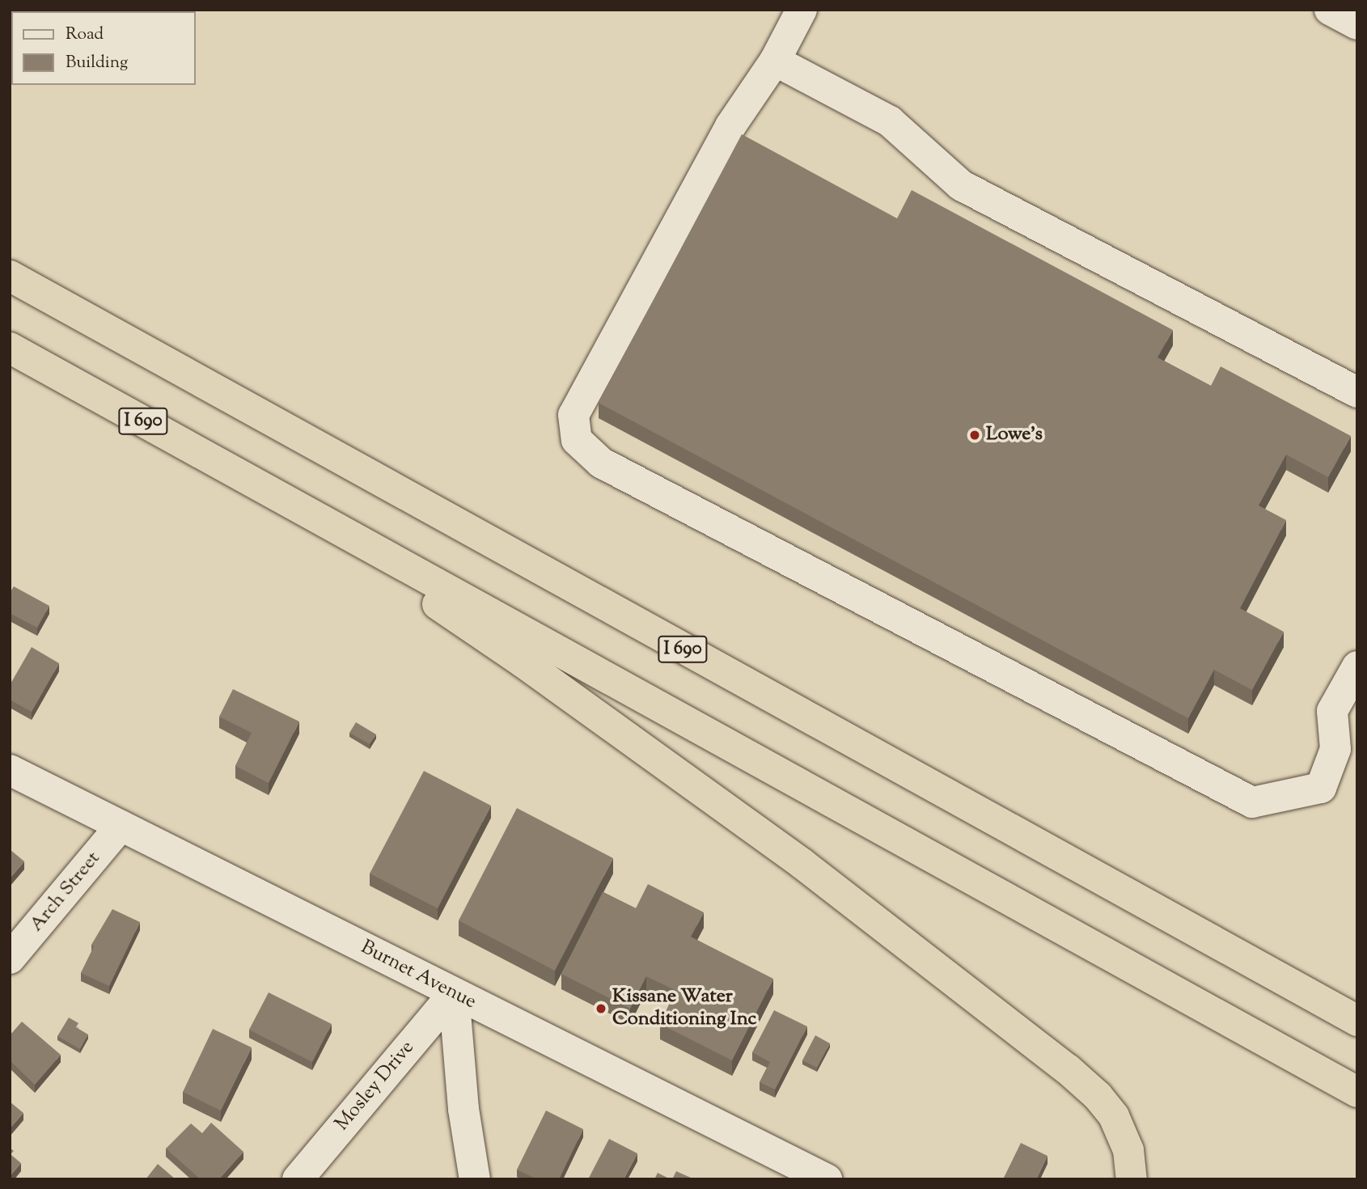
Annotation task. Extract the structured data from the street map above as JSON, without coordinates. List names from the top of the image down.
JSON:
{
  "streets": {
    "highway": ["I 690"],
    "street": ["Arch Street", "Burnet Avenue", "Mosley Drive"]
  },
  "crossings": [
    ["Arch Street", "Burnet Avenue"],
    ["Burnet Avenue", "Mosley Drive"]
  ],
  "places": ["Lowe's", "Kissane Water Conditioning Inc"],
  "legend": ["Road", "Building"]
}
